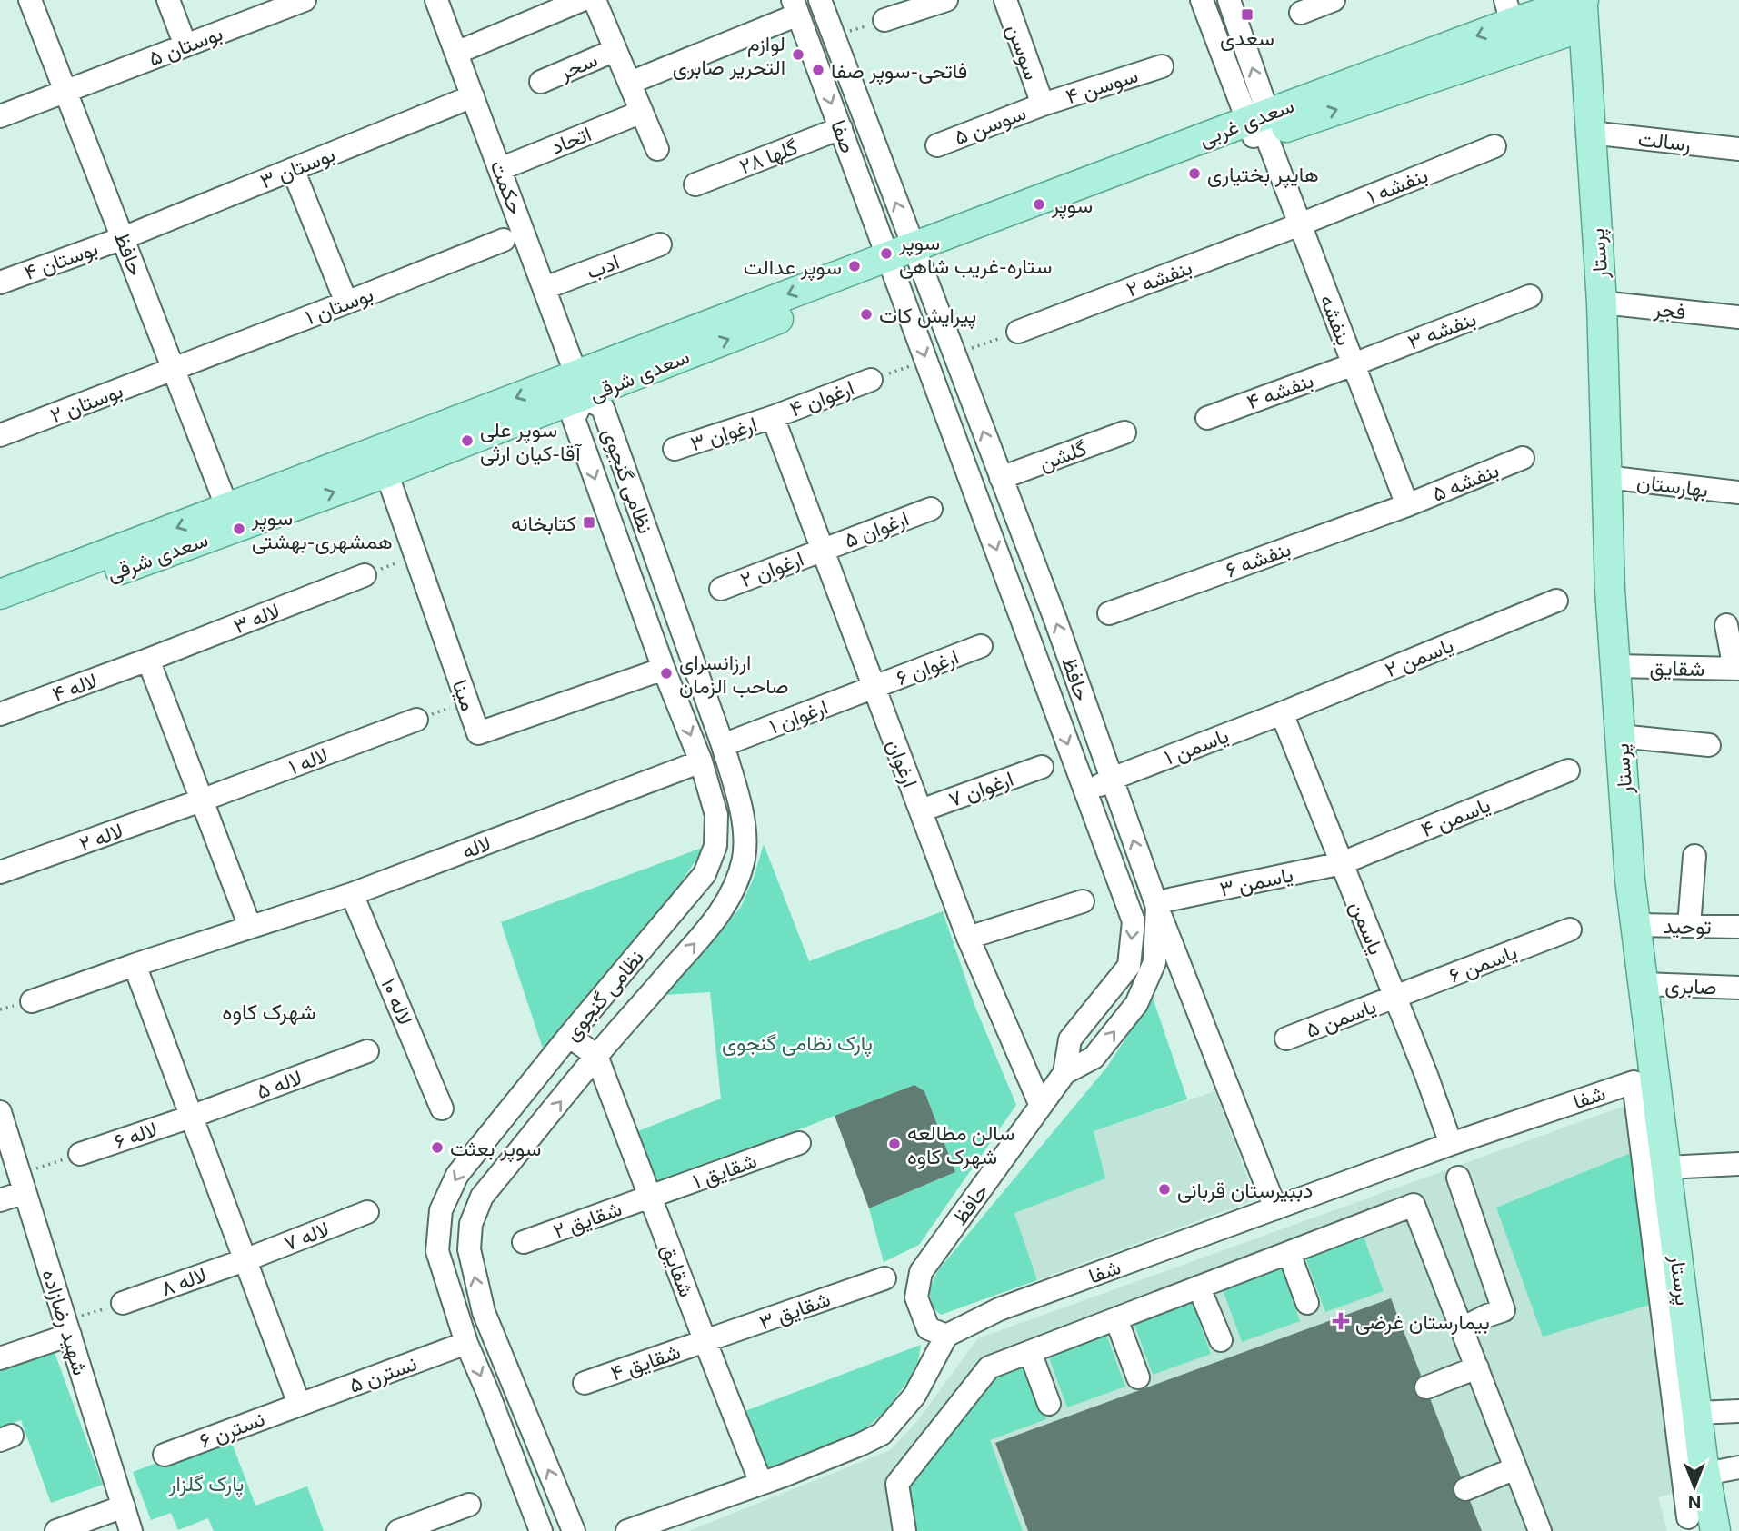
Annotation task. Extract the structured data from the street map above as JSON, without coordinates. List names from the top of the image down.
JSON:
{
  "streets": {
    "main road": ["سعدی غربی", "پرستار", "سعدی شرقی"],
    "street": [
      "بوستان ۵",
      "سوسن",
      "سحر",
      "سوسن ۴",
      "سوسن ۵",
      "صفا",
      "اتحاد",
      "رسالت",
      "گلها ۲۸",
      "بوستان ۳",
      "بنفشه ۱",
      "حکمت",
      "حافظ",
      "بوستان ۴",
      "ادب",
      "بنفشه ۲",
      "بوستان ۱",
      "فجر",
      "بنفشه",
      "بنفشه ۳",
      "بنفشه ۴",
      "ارغوان ۴",
      "بوستان ۲",
      "ارغوان ۳",
      "گلشن",
      "نظامی گنجوی",
      "بنفشه ۵",
      "بهارستان",
      "ارغوان ۵",
      "بنفشه ۶",
      "ارغوان ۲",
      "لاله ۳",
      "یاسمن ۲",
      "ارغوان ۶",
      "شقایق",
      "لاله ۴",
      "مینا",
      "ارغوان ۱",
      "یاسمن ۱",
      "لاله ۱",
      "ارغوان",
      "ارغوان ۷",
      "یاسمن ۴",
      "لاله ۲",
      "لاله",
      "یاسمن ۳",
      "توحید",
      "یاسمن",
      "یاسمن ۶",
      "صابری",
      "لاله ۱۰",
      "یاسمن ۵",
      "لاله ۵",
      "شفا",
      "لاله ۶",
      "شقایق ۱",
      "شقایق ۲",
      "لاله ۷",
      "لاله ۸",
      "شقایق ۳",
      "شهید رضازاده",
      "شقایق ۴",
      "نسترن ۵",
      "نسترن ۶"
    ]
  },
  "crossings": [
    ["بوستان ۵", "حافظ"],
    ["سوسن", "سوسن ۴"],
    ["سوسن", "سوسن ۵"],
    ["سوسن ۴", "سوسن ۵"],
    ["سعدی غربی", "صفا"],
    ["سعدی غربی", "حافظ"],
    ["سعدی غربی", "پرستار"],
    ["سعدی غربی", "بنفشه"],
    ["سعدی غربی", "سعدی شرقی"],
    ["صفا", "گلها ۲۸"],
    ["صفا", "حافظ"],
    ["صفا", "سعدی شرقی"],
    ["اتحاد", "حکمت"],
    ["رسالت", "پرستار"],
    ["بوستان ۳", "حکمت"],
    ["بوستان ۳", "حافظ"],
    ["بوستان ۳", "بوستان ۴"],
    ["بنفشه ۱", "بنفشه ۲"],
    ["بنفشه ۱", "بنفشه"],
    ["حکمت", "ادب"],
    ["حکمت", "سعدی شرقی"],
    ["حکمت", "نظامی گنجوی"],
    ["حافظ", "بوستان ۴"],
    ["حافظ", "بوستان ۱"],
    ["حافظ", "سعدی شرقی"],
    ["حافظ", "بوستان ۲"],
    ["حافظ", "گلشن"],
    ["حافظ", "یاسمن ۱"],
    ["حافظ", "ارغوان"],
    ["حافظ", "یاسمن ۳"],
    ["حافظ", "شفا"],
    ["پرستار", "فجر"],
    ["پرستار", "بهارستان"],
    ["پرستار", "شقایق"],
    ["پرستار", "توحید"],
    ["پرستار", "صابری"],
    ["بنفشه ۲", "بنفشه"],
    ["بوستان ۱", "بوستان ۲"],
    ["بنفشه", "بنفشه ۳"],
    ["بنفشه", "بنفشه ۴"],
    ["بنفشه", "بنفشه ۵"],
    ["بنفشه", "بنفشه ۶"],
    ["بنفشه ۳", "بنفشه ۴"],
    ["سعدی شرقی", "نظامی گنجوی"],
    ["سعدی شرقی", "مینا"],
    ["ارغوان ۴", "ارغوان ۳"],
    ["ارغوان ۴", "ارغوان"],
    ["ارغوان ۳", "ارغوان"],
    ["نظامی گنجوی", "شقایق"],
    ["نظامی گنجوی", "مینا"],
    ["نظامی گنجوی", "ارغوان ۱"],
    ["نظامی گنجوی", "لاله"],
    ["نظامی گنجوی", "نسترن ۵"],
    ["بنفشه ۵", "بنفشه ۶"],
    ["ارغوان ۵", "ارغوان ۲"],
    ["ارغوان ۵", "ارغوان"],
    ["ارغوان ۲", "ارغوان"],
    ["لاله ۳", "لاله ۴"],
    ["یاسمن ۲", "یاسمن ۱"],
    ["یاسمن ۲", "یاسمن"],
    ["ارغوان ۶", "ارغوان ۱"],
    ["ارغوان ۶", "ارغوان"],
    ["شقایق", "شقایق ۱"],
    ["شقایق", "شقایق ۲"],
    ["شقایق", "شقایق ۳"],
    ["شقایق", "شقایق ۴"],
    ["ارغوان ۱", "ارغوان"],
    ["یاسمن ۱", "یاسمن"],
    ["لاله ۱", "لاله ۲"],
    ["ارغوان", "ارغوان ۷"],
    ["یاسمن ۴", "یاسمن ۳"],
    ["یاسمن ۴", "یاسمن"],
    ["لاله", "لاله ۱۰"],
    ["یاسمن ۳", "یاسمن"],
    ["یاسمن", "یاسمن ۶"],
    ["یاسمن", "یاسمن ۵"],
    ["یاسمن", "شفا"],
    ["یاسمن ۶", "یاسمن ۵"],
    ["لاله ۵", "لاله ۶"],
    ["شقایق ۱", "شقایق ۲"],
    ["لاله ۷", "لاله ۸"],
    ["شقایق ۳", "شقایق ۴"],
    ["نسترن ۵", "نسترن ۶"]
  ],
  "districts": ["شهرک کاوه"],
  "parks": ["پارک نظامی گنجوی", "پارک گلزار"],
  "places": {
    "transit": ["سعدی", "کتابخانه"],
    "other": [
      "لوازم التحریر صابری",
      "فاتحی-سوپر صفا",
      "هایپر بختیاری",
      "سوپر",
      "سوپر ستاره-غریب شاهی",
      "سوپر عدالت",
      "پیرایش کات",
      "سوپر علی آقا-کیان ارثی",
      "سوپر همشهری-بهشتی",
      "ارزانسرای صاحب الزمان",
      "سالن مطالعه شهرک کاوه",
      "سوپر بعثت",
      "دببیرستان قربانی"
    ],
    "health": ["بیمارستان غرضی"]
  },
  "north": "bottom"
}
